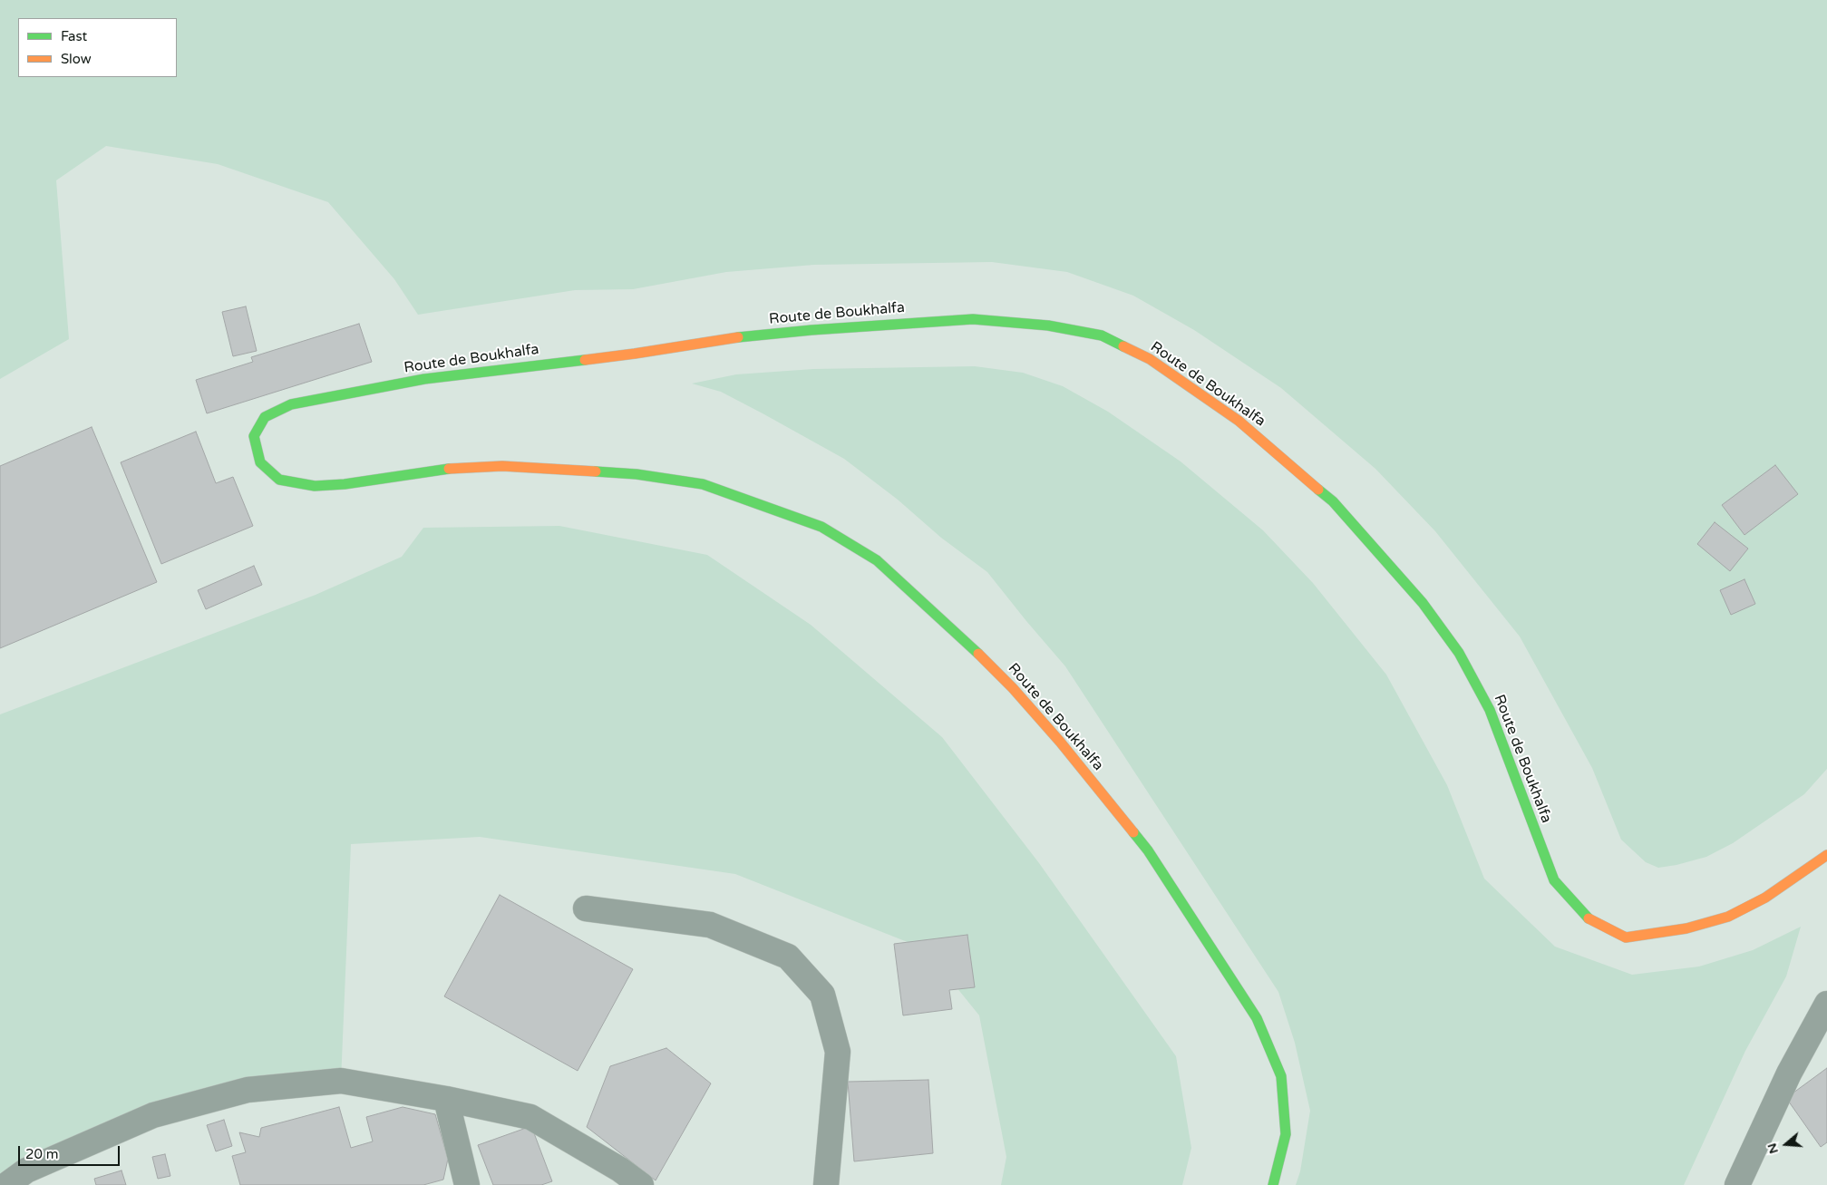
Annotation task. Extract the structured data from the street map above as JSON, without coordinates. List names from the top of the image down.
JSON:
{
  "streets": {
    "main road": ["Route de Boukhalfa"]
  },
  "legend": ["Fast", "Slow"],
  "scale_bar": "20 m",
  "north": "left"
}
